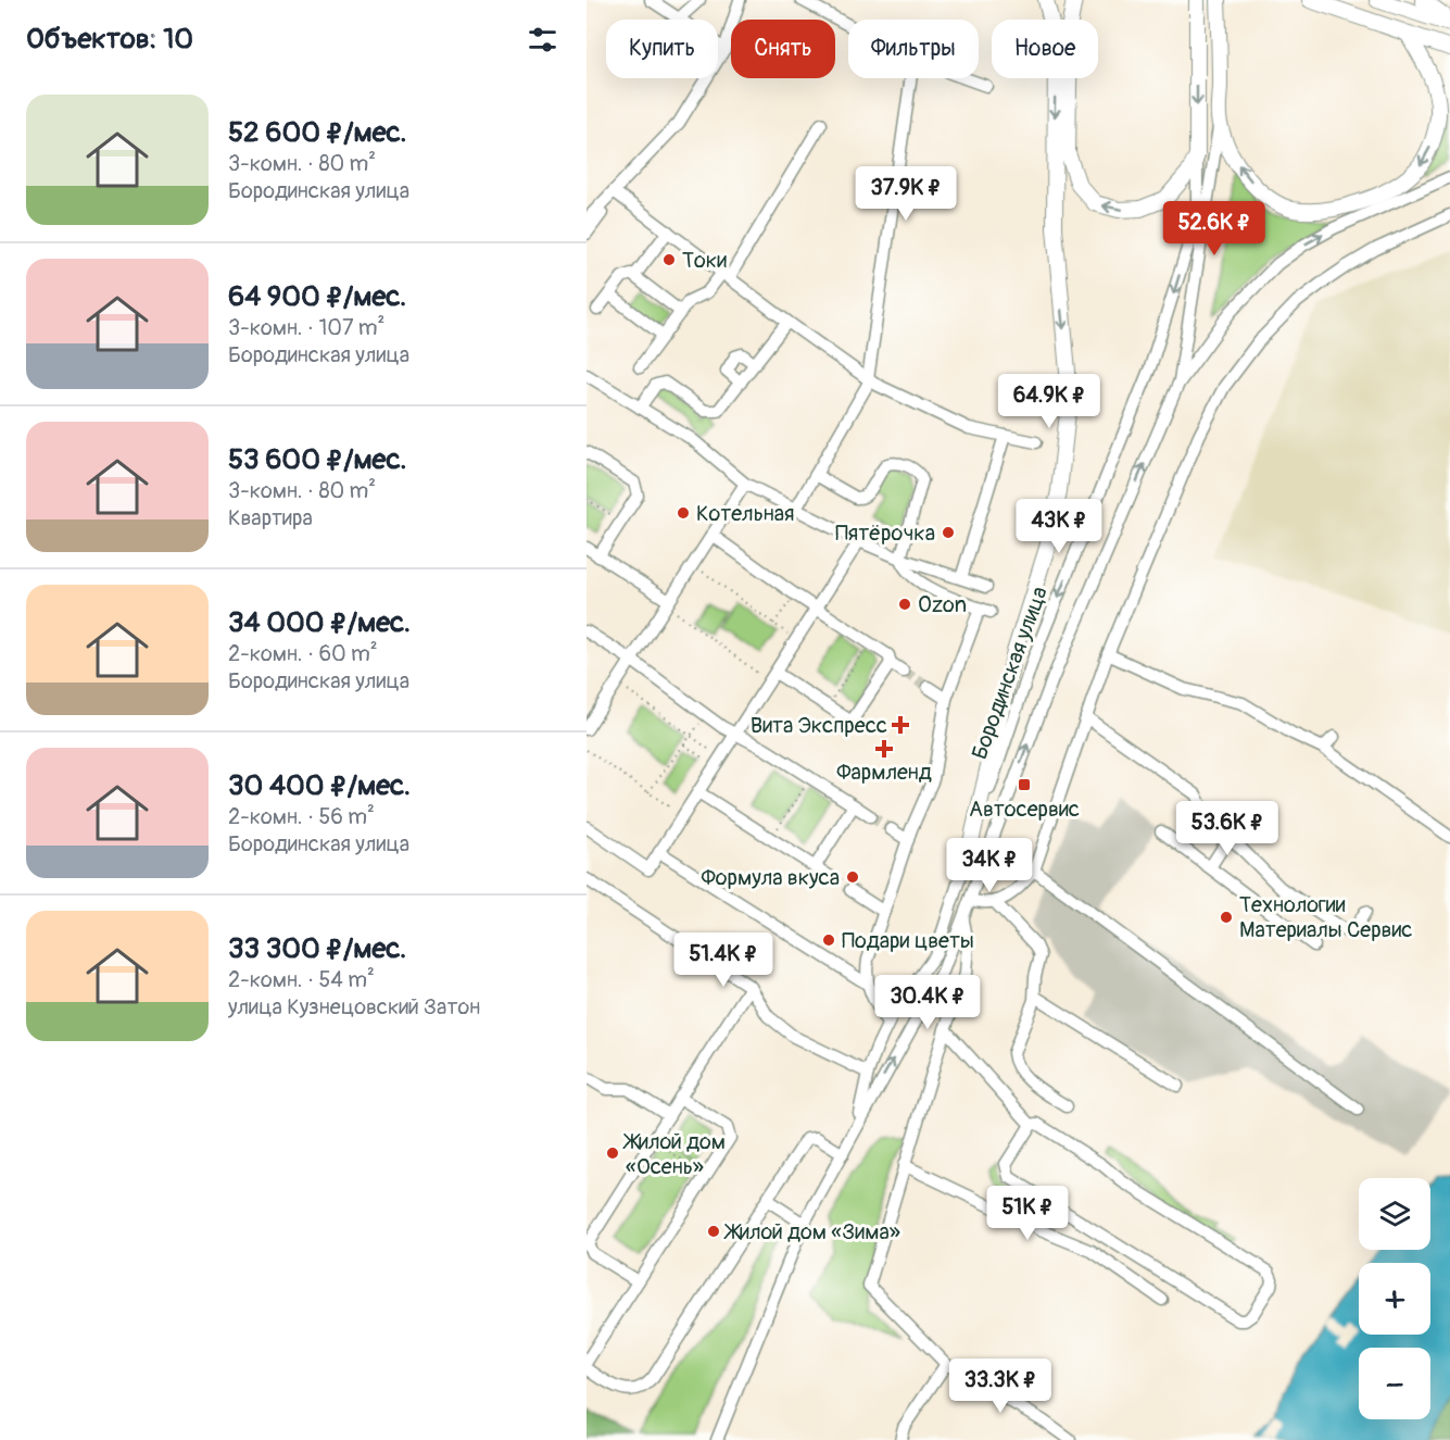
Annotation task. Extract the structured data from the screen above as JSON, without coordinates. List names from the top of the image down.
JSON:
{
  "streets": {
    "main road": ["Бородинская улица"]
  },
  "places": {
    "other": [
      "Токи",
      "Котельная",
      "Пятёрочка",
      "Ozon",
      "Формула вкуса",
      "Технологии Материалы Сервис",
      "Подари цветы",
      "Жилой дом «Осень»",
      "Жилой дом «Зима»"
    ],
    "health": ["Вита Экспресс", "Фармленд"],
    "transit": ["Автосервис"]
  },
  "page": {
    "heading": "Объектов: 10",
    "chip": [
      "Купить",
      "Снять",
      "Фильтры",
      "Новое"
    ],
    "list": [
      {
        "name": "52 600 ₽/мес.",
        "note": "3-комн. · 80 m² · Бородинская улица"
      },
      {
        "name": "64 900 ₽/мес.",
        "note": "3-комн. · 107 m² · Бородинская улица"
      },
      {
        "name": "53 600 ₽/мес.",
        "note": "3-комн. · 80 m² · Квартира"
      },
      {
        "name": "34 000 ₽/мес.",
        "note": "2-комн. · 60 m² · Бородинская улица"
      },
      {
        "name": "30 400 ₽/мес.",
        "note": "2-комн. · 56 m² · Бородинская улица"
      },
      {
        "name": "33 300 ₽/мес.",
        "note": "2-комн. · 54 m² · улица Кузнецовский Затон"
      }
    ],
    "price": [
      "37.9K ₽",
      "52.6K ₽",
      "64.9K ₽",
      "43K ₽",
      "53.6K ₽",
      "34K ₽",
      "51.4K ₽",
      "30.4K ₽",
      "51K ₽",
      "33.3K ₽"
    ],
    "map_buttons": ["+", "−"]
  }
}
